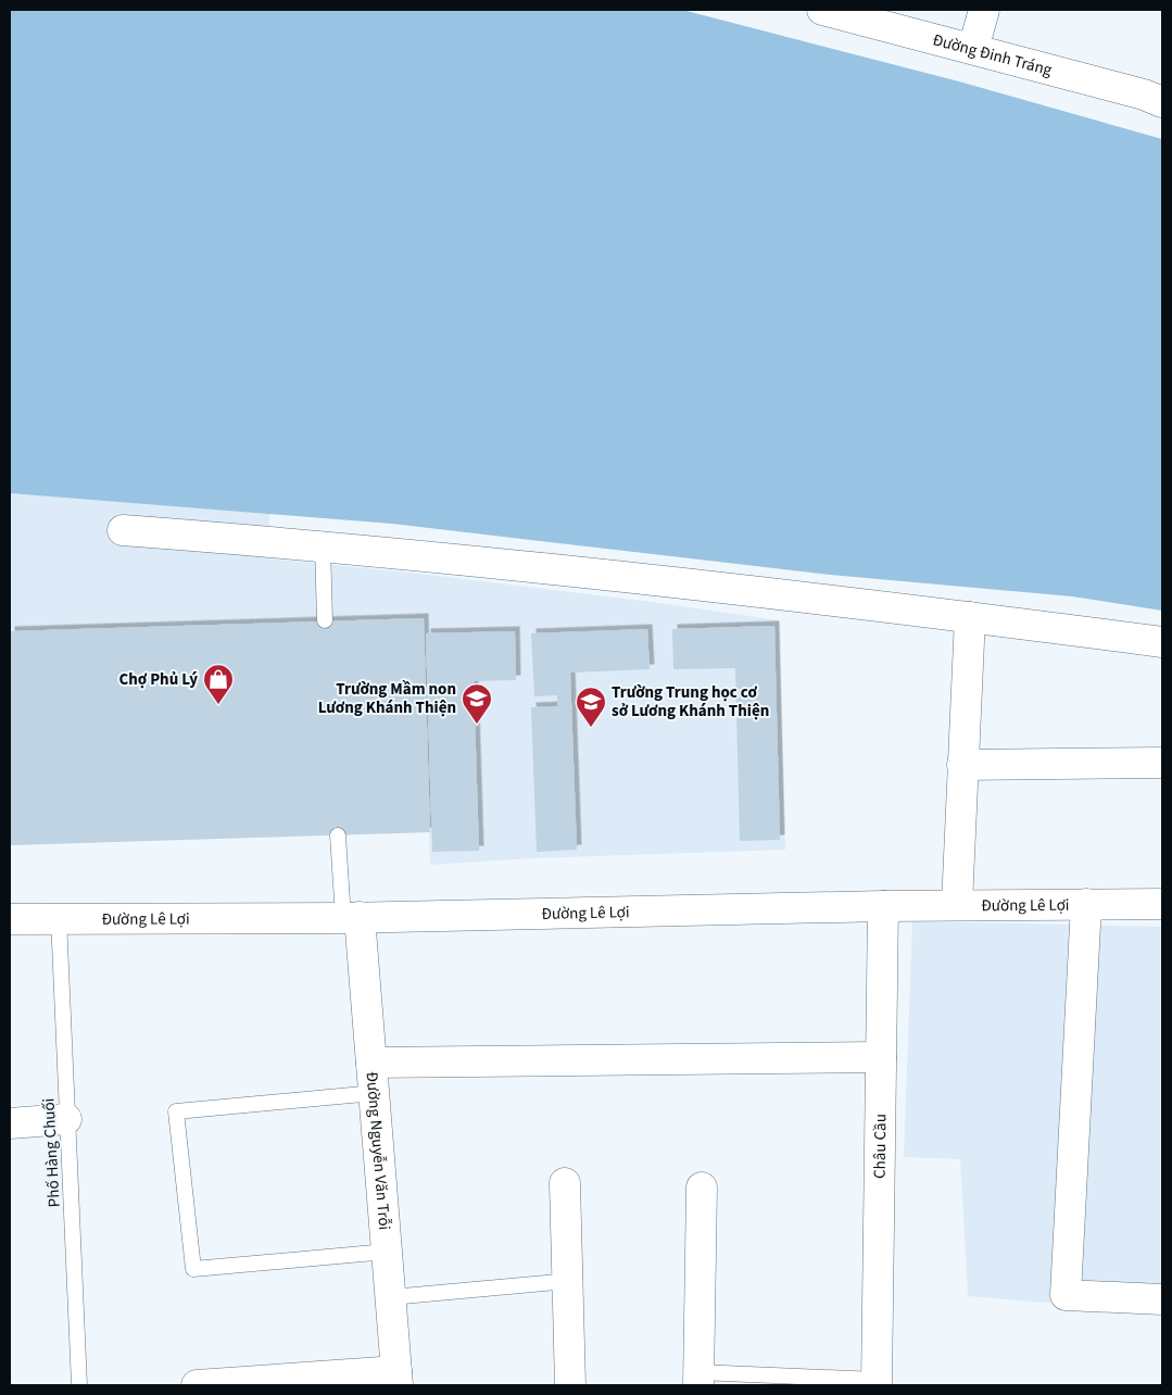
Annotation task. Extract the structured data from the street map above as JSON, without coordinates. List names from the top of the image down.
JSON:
{
  "streets": {
    "street": [
      "Đường Đinh Tráng",
      "Đường Lê Lợi",
      "Châu Cầu",
      "Đường Nguyễn Văn Trỗi"
    ],
    "lane": ["Phố Hàng Chuối"]
  },
  "crossings": [
    ["Đường Lê Lợi", "Châu Cầu"],
    ["Đường Lê Lợi", "Đường Nguyễn Văn Trỗi"],
    ["Đường Lê Lợi", "Phố Hàng Chuối"]
  ],
  "places": {
    "shop": ["Chợ Phủ Lý"],
    "school or university": ["Trường Mầm non Lương Khánh Thiện", "Trường Trung học cơ sở Lương Khánh Thiện"]
  }
}
